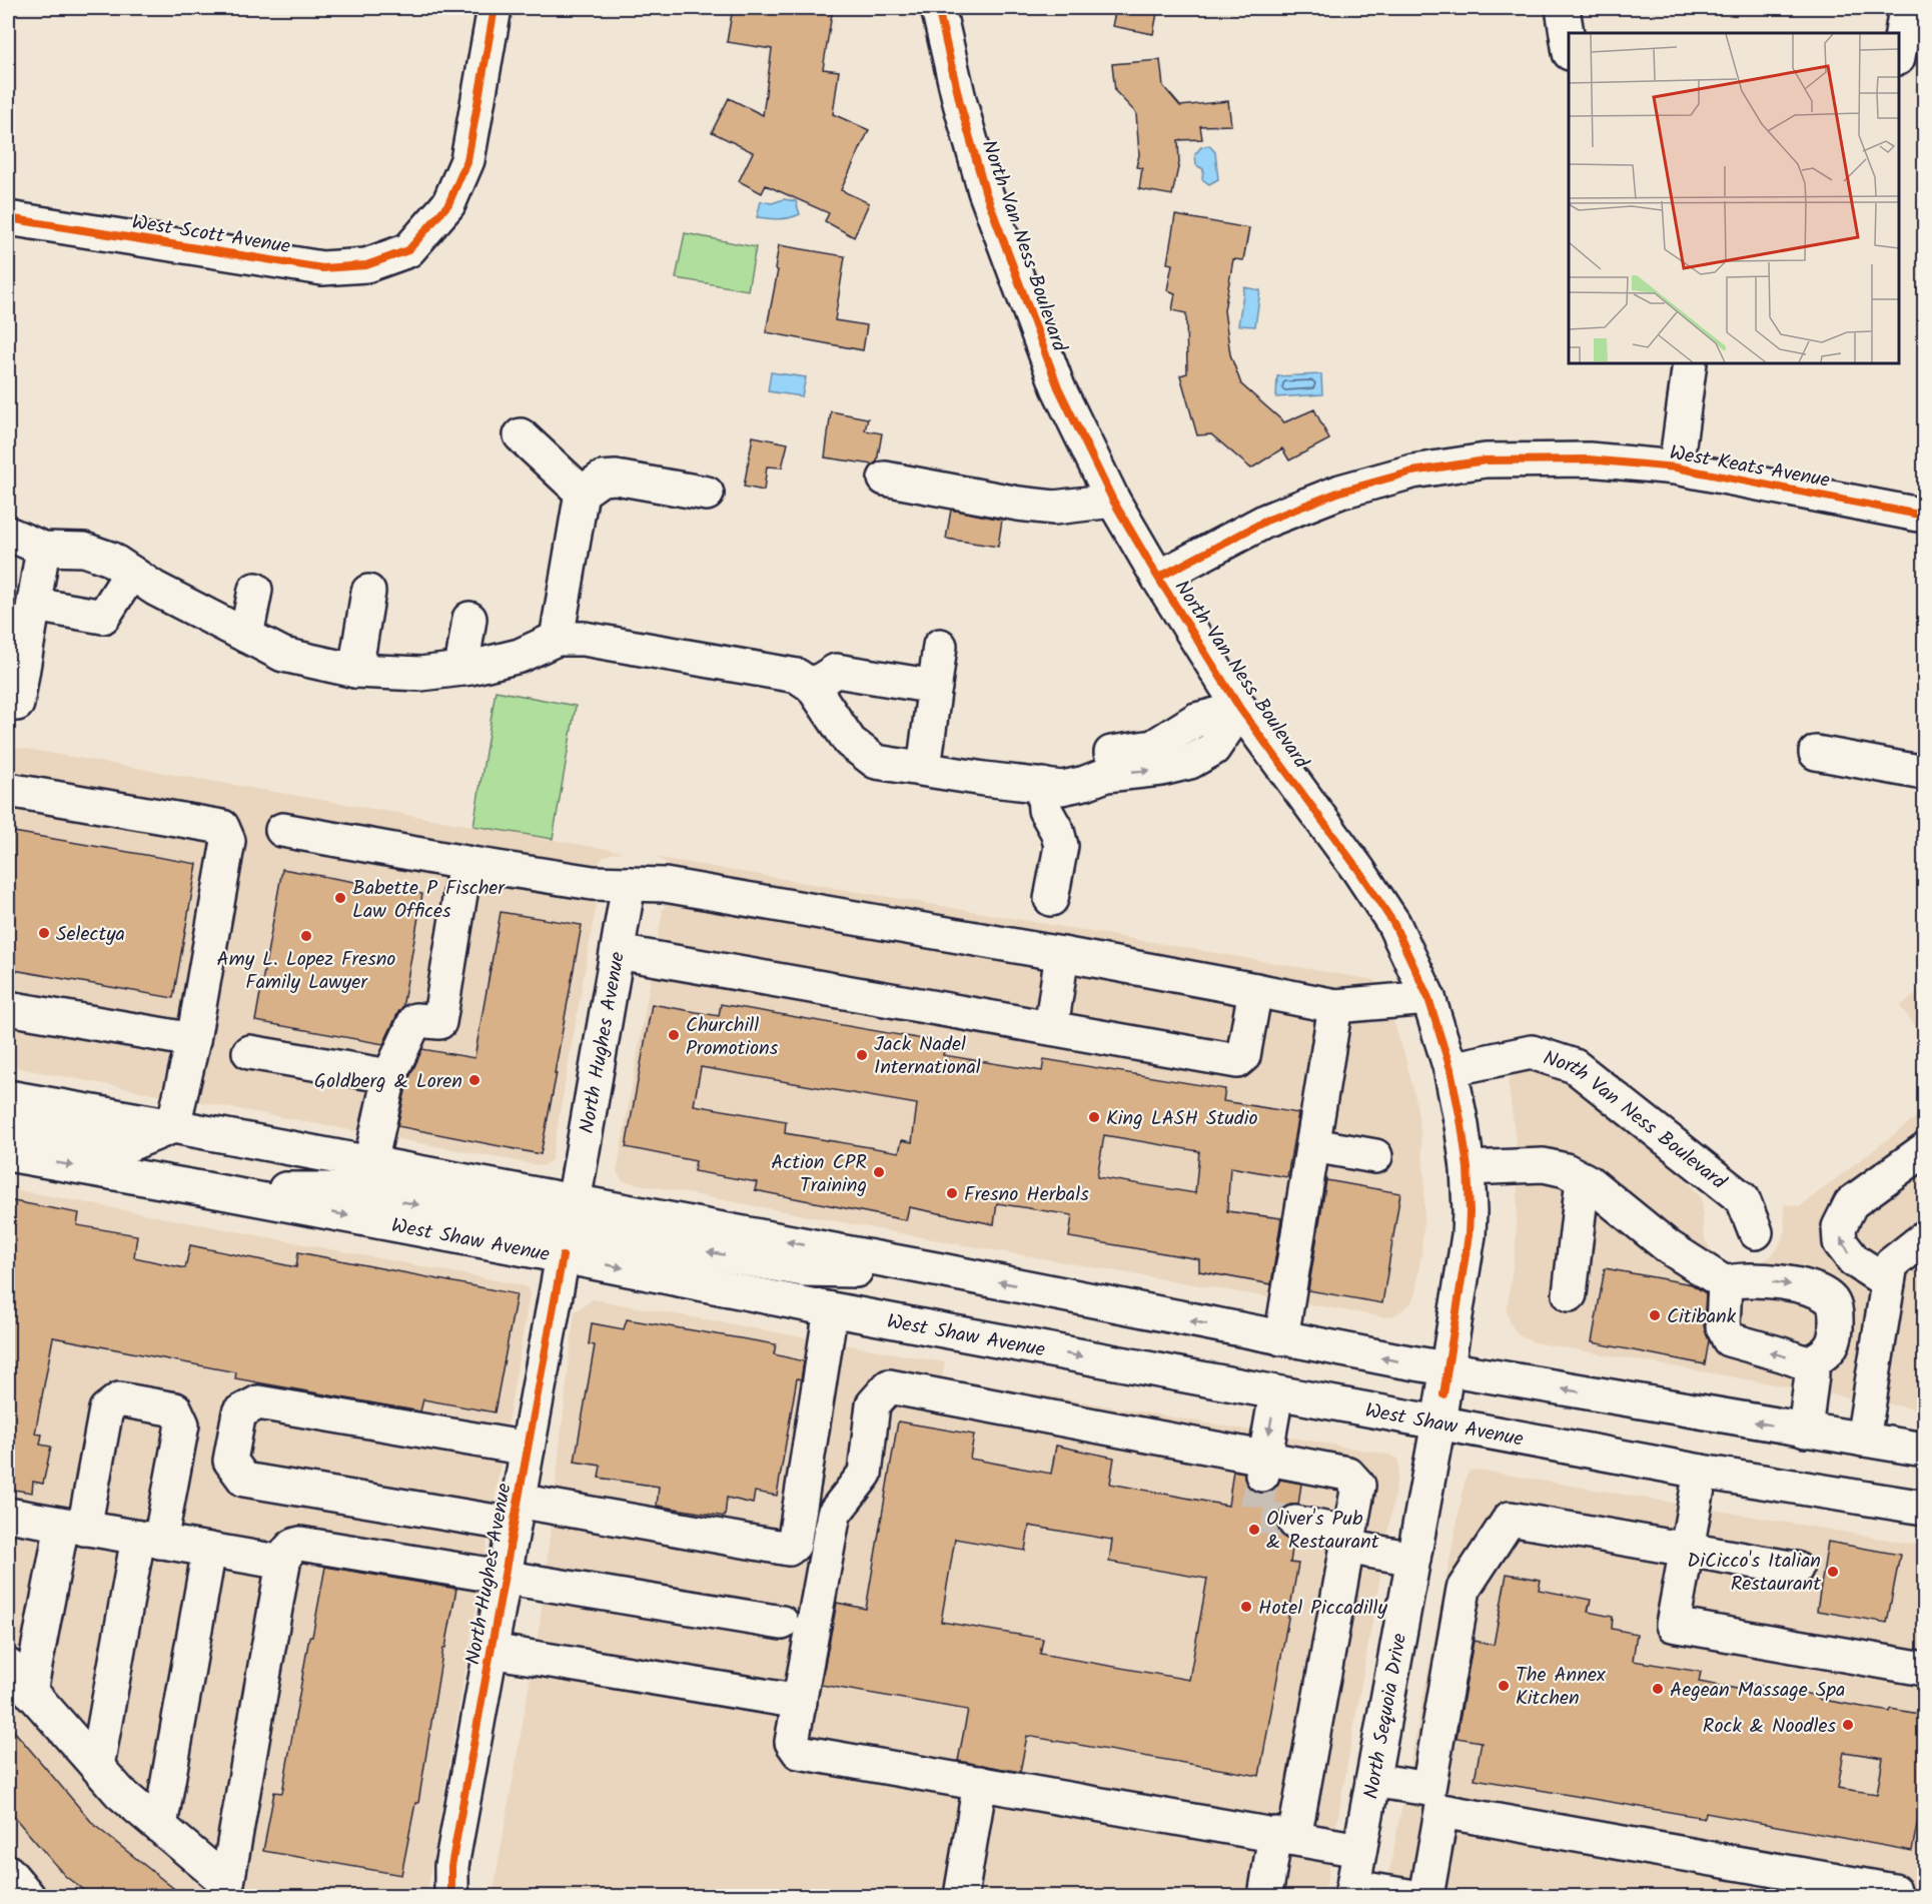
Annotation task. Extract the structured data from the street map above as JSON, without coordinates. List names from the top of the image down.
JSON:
{
  "streets": {
    "street": [
      "West Scott Avenue",
      "North Van Ness Boulevard",
      "West Keats Avenue",
      "North Hughes Avenue",
      "West Shaw Avenue",
      "North Sequoia Drive"
    ]
  },
  "crossings": [
    ["North Van Ness Boulevard", "West Keats Avenue"],
    ["North Van Ness Boulevard", "West Shaw Avenue"],
    ["North Van Ness Boulevard", "North Sequoia Drive"],
    ["North Hughes Avenue", "West Shaw Avenue"],
    ["West Shaw Avenue", "North Sequoia Drive"]
  ],
  "places": [
    "Babette P Fischer Law Offices",
    "Selectya",
    "Amy L. Lopez Fresno Family Lawyer",
    "Churchill Promotions",
    "Jack Nadel International",
    "Goldberg & Loren",
    "King LASH Studio",
    "Action CPR Training",
    "Fresno Herbals",
    "Citibank",
    "Oliver's Pub & Restaurant",
    "DiCicco's Italian Restaurant",
    "Hotel Piccadilly",
    "The Annex Kitchen",
    "Aegean Massage Spa",
    "Rock & Noodles"
  ]
}
